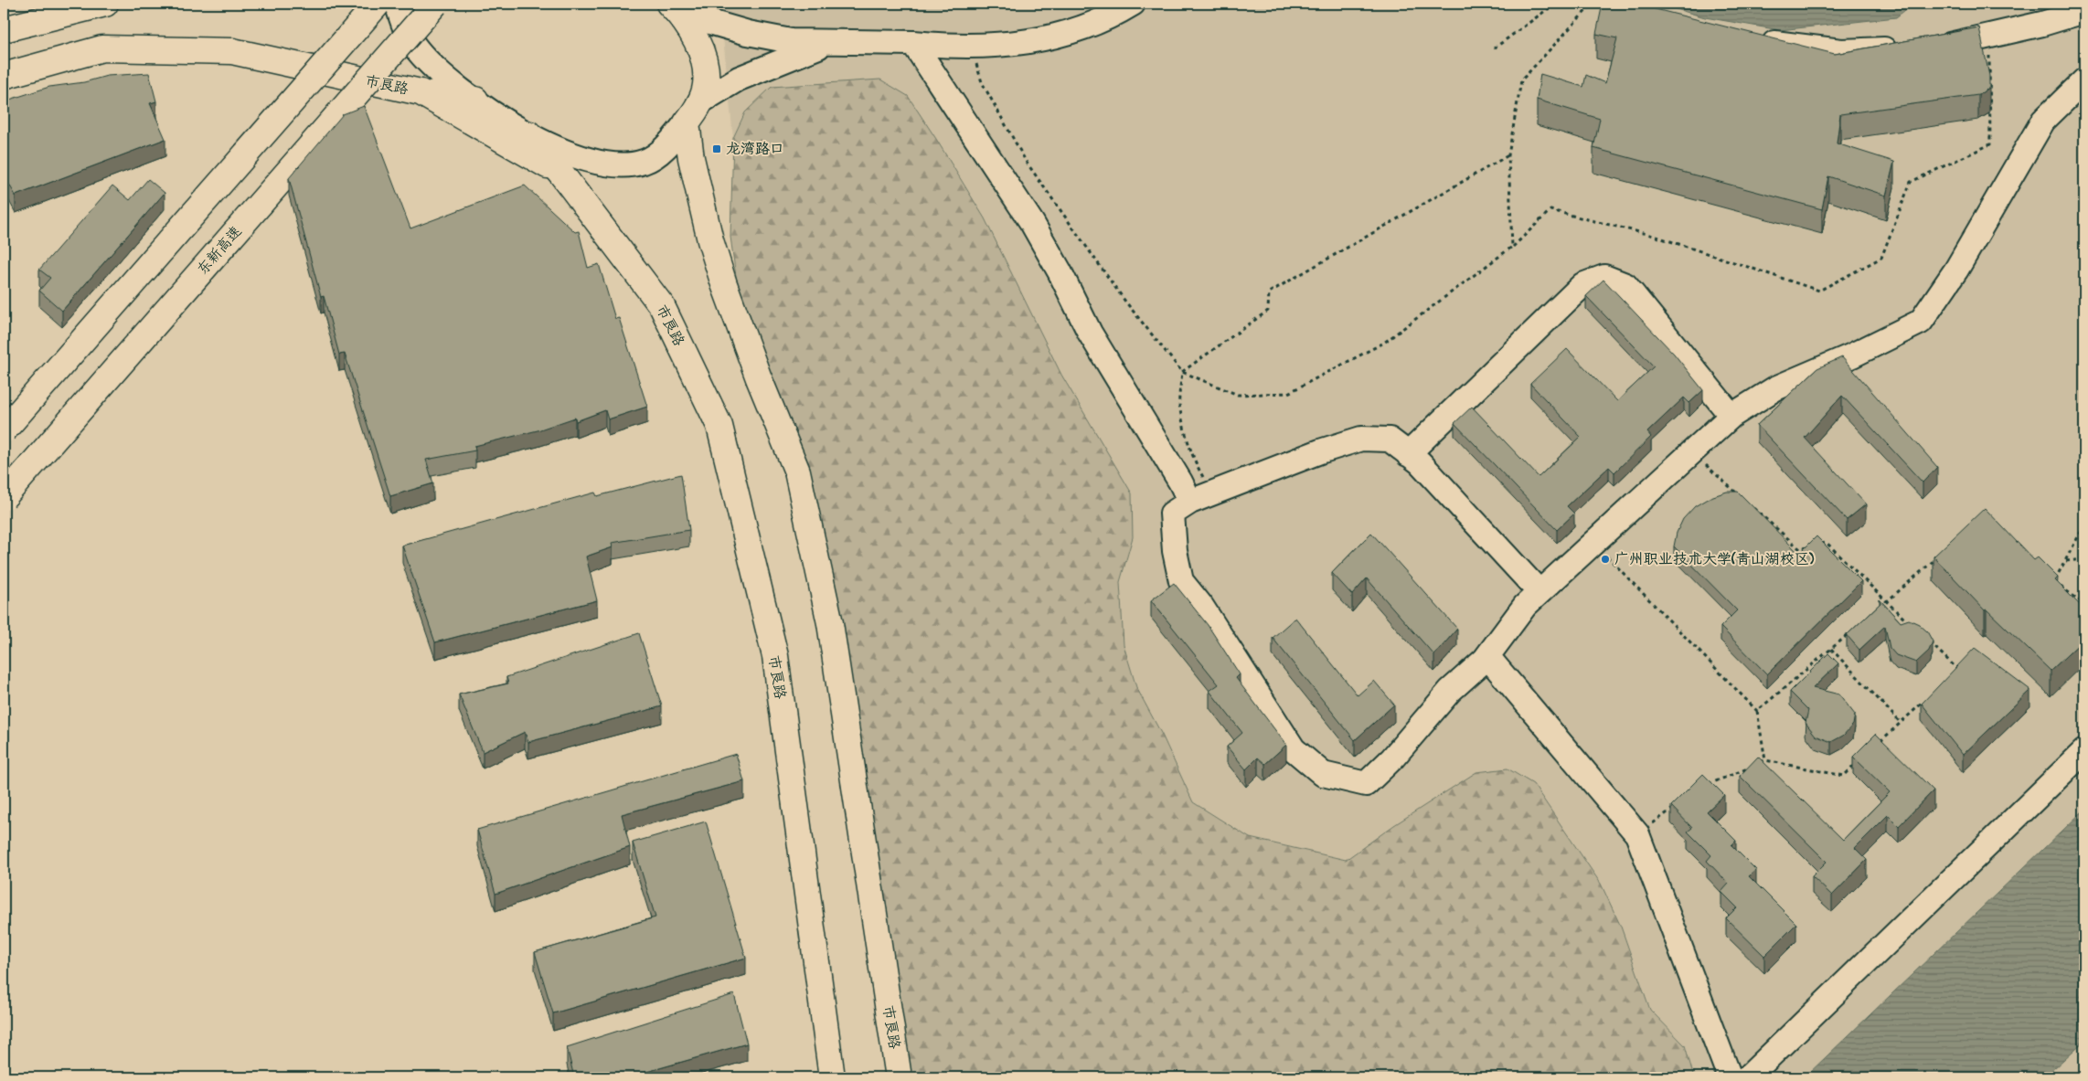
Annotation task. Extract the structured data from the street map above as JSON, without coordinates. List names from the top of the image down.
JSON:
{
  "streets": {
    "highway": ["市良路", "东新高速"]
  },
  "places": {
    "transit": ["龙湾路口"],
    "other": ["广州职业技术大学(青山湖校区)"]
  }
}
